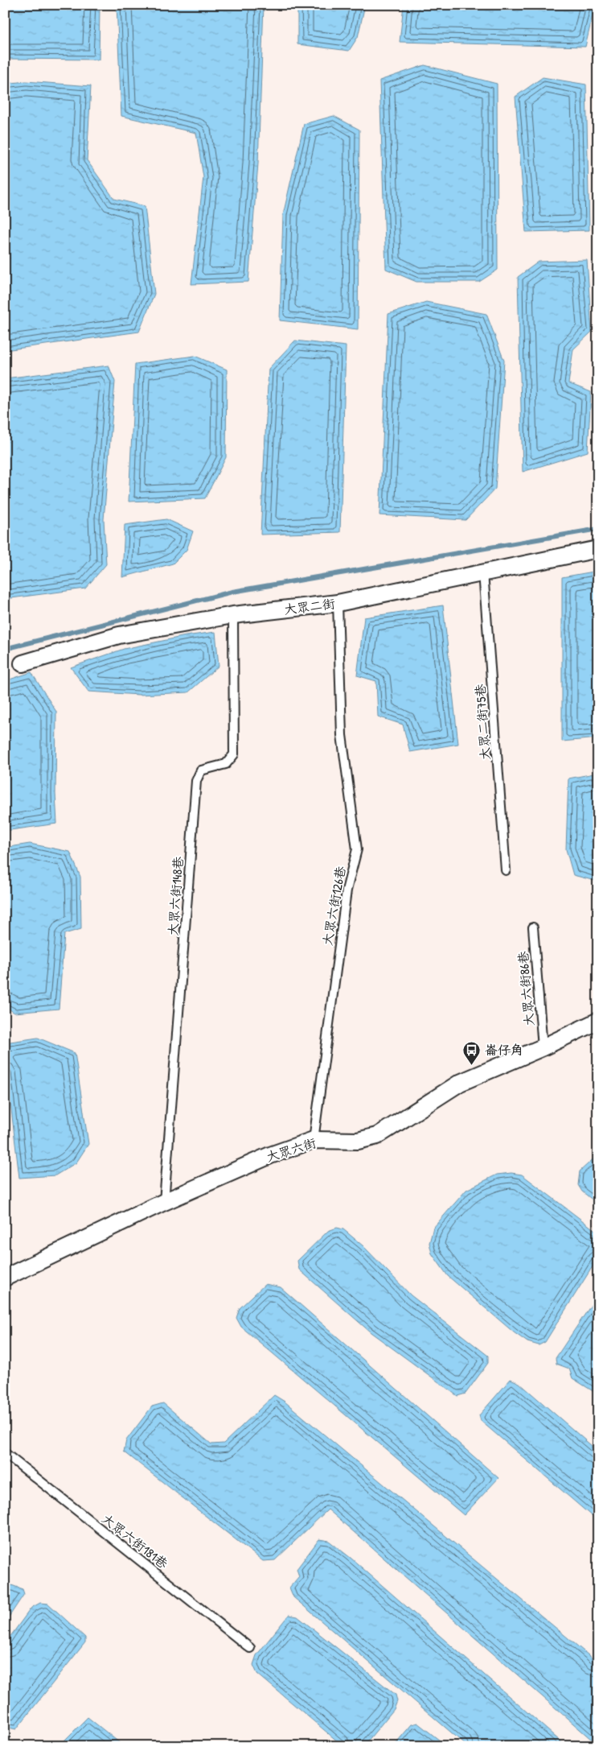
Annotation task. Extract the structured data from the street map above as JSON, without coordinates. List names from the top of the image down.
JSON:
{
  "streets": {
    "street": ["大眾二街", "大眾六街"],
    "lane": [
      "大眾二街75巷",
      "大眾六街148巷",
      "大眾六街126巷",
      "大眾六街86巷",
      "大眾六街181巷"
    ]
  },
  "crossings": [
    ["大眾二街", "大眾二街75巷"],
    ["大眾二街", "大眾六街148巷"],
    ["大眾二街", "大眾六街126巷"],
    ["大眾六街148巷", "大眾六街"],
    ["大眾六街126巷", "大眾六街"],
    ["大眾六街86巷", "大眾六街"]
  ],
  "places": {
    "bus stop": ["崙仔角"]
  }
}
